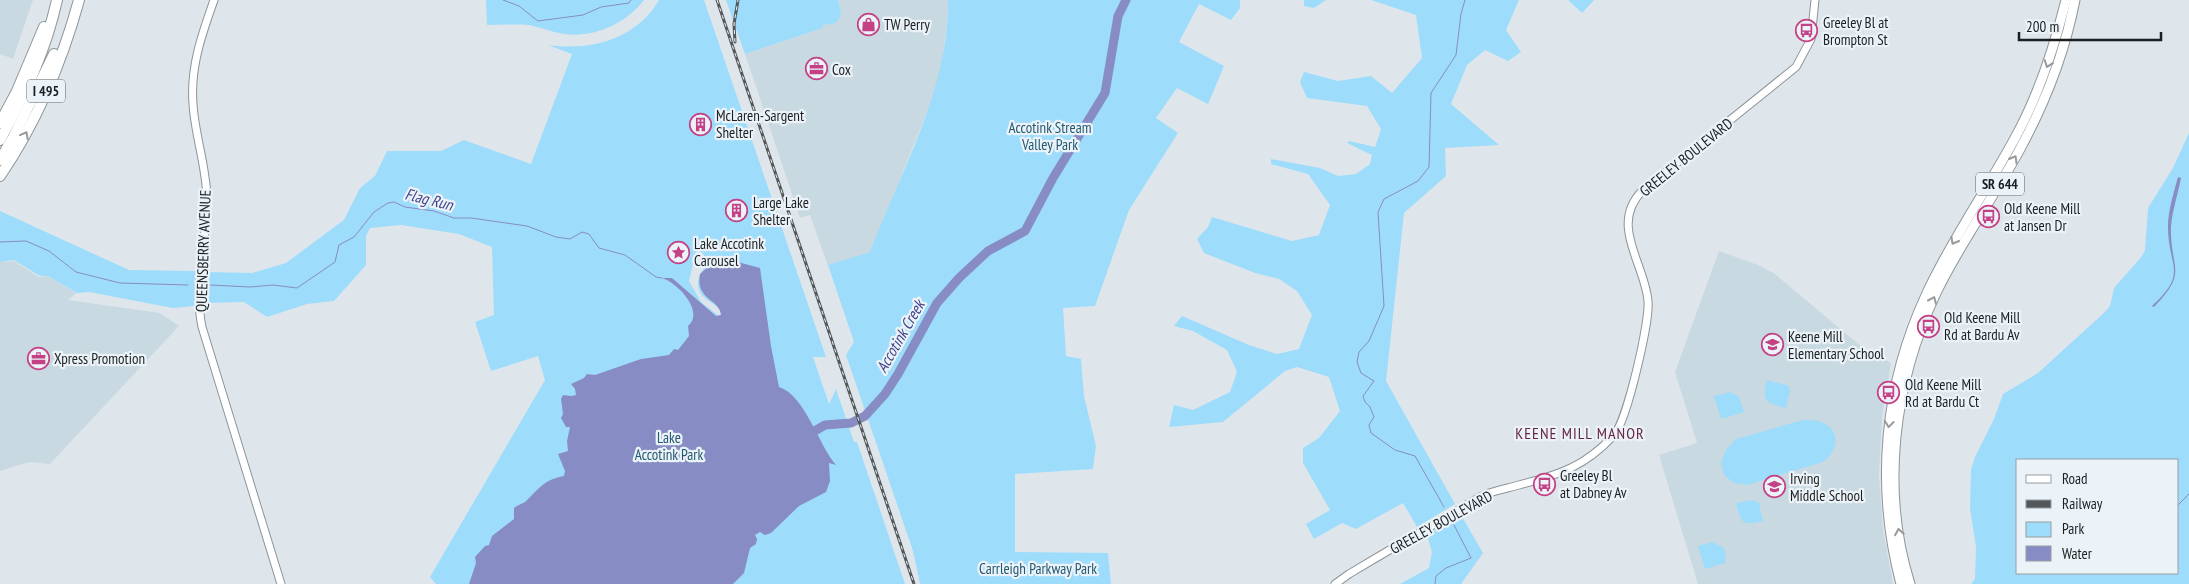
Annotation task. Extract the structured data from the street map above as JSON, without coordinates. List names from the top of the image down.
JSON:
{
  "streets": {
    "highway": ["I 495"],
    "main road": ["SR 644"],
    "street": ["GREELEY BOULEVARD", "QUEENSBERRY AVENUE"]
  },
  "districts": ["KEENE MILL MANOR"],
  "water": ["Flag Run", "Accotink Creek"],
  "parks": ["Accotink Stream Valley Park", "Lake Accotink Park", "Carrleigh Parkway Park"],
  "places": {
    "shop": ["TW Perry"],
    "bus stop": [
      "Greeley Bl at Brompton St",
      "Old Keene Mill at Jansen Dr",
      "Old Keene Mill Rd at Bardu Av",
      "Old Keene Mill Rd at Bardu Ct",
      "Greeley Bl at Dabney Av"
    ],
    "office": ["Cox", "Xpress Promotion"],
    "building": ["McLaren-Sargent Shelter", "Large Lake Shelter"],
    "place": ["Lake Accotink Carousel"],
    "school or university": ["Keene Mill Elementary School", "Irving Middle School"]
  },
  "legend": [
    "Road",
    "Railway",
    "Park",
    "Water"
  ],
  "scale_bar": "200 m"
}
